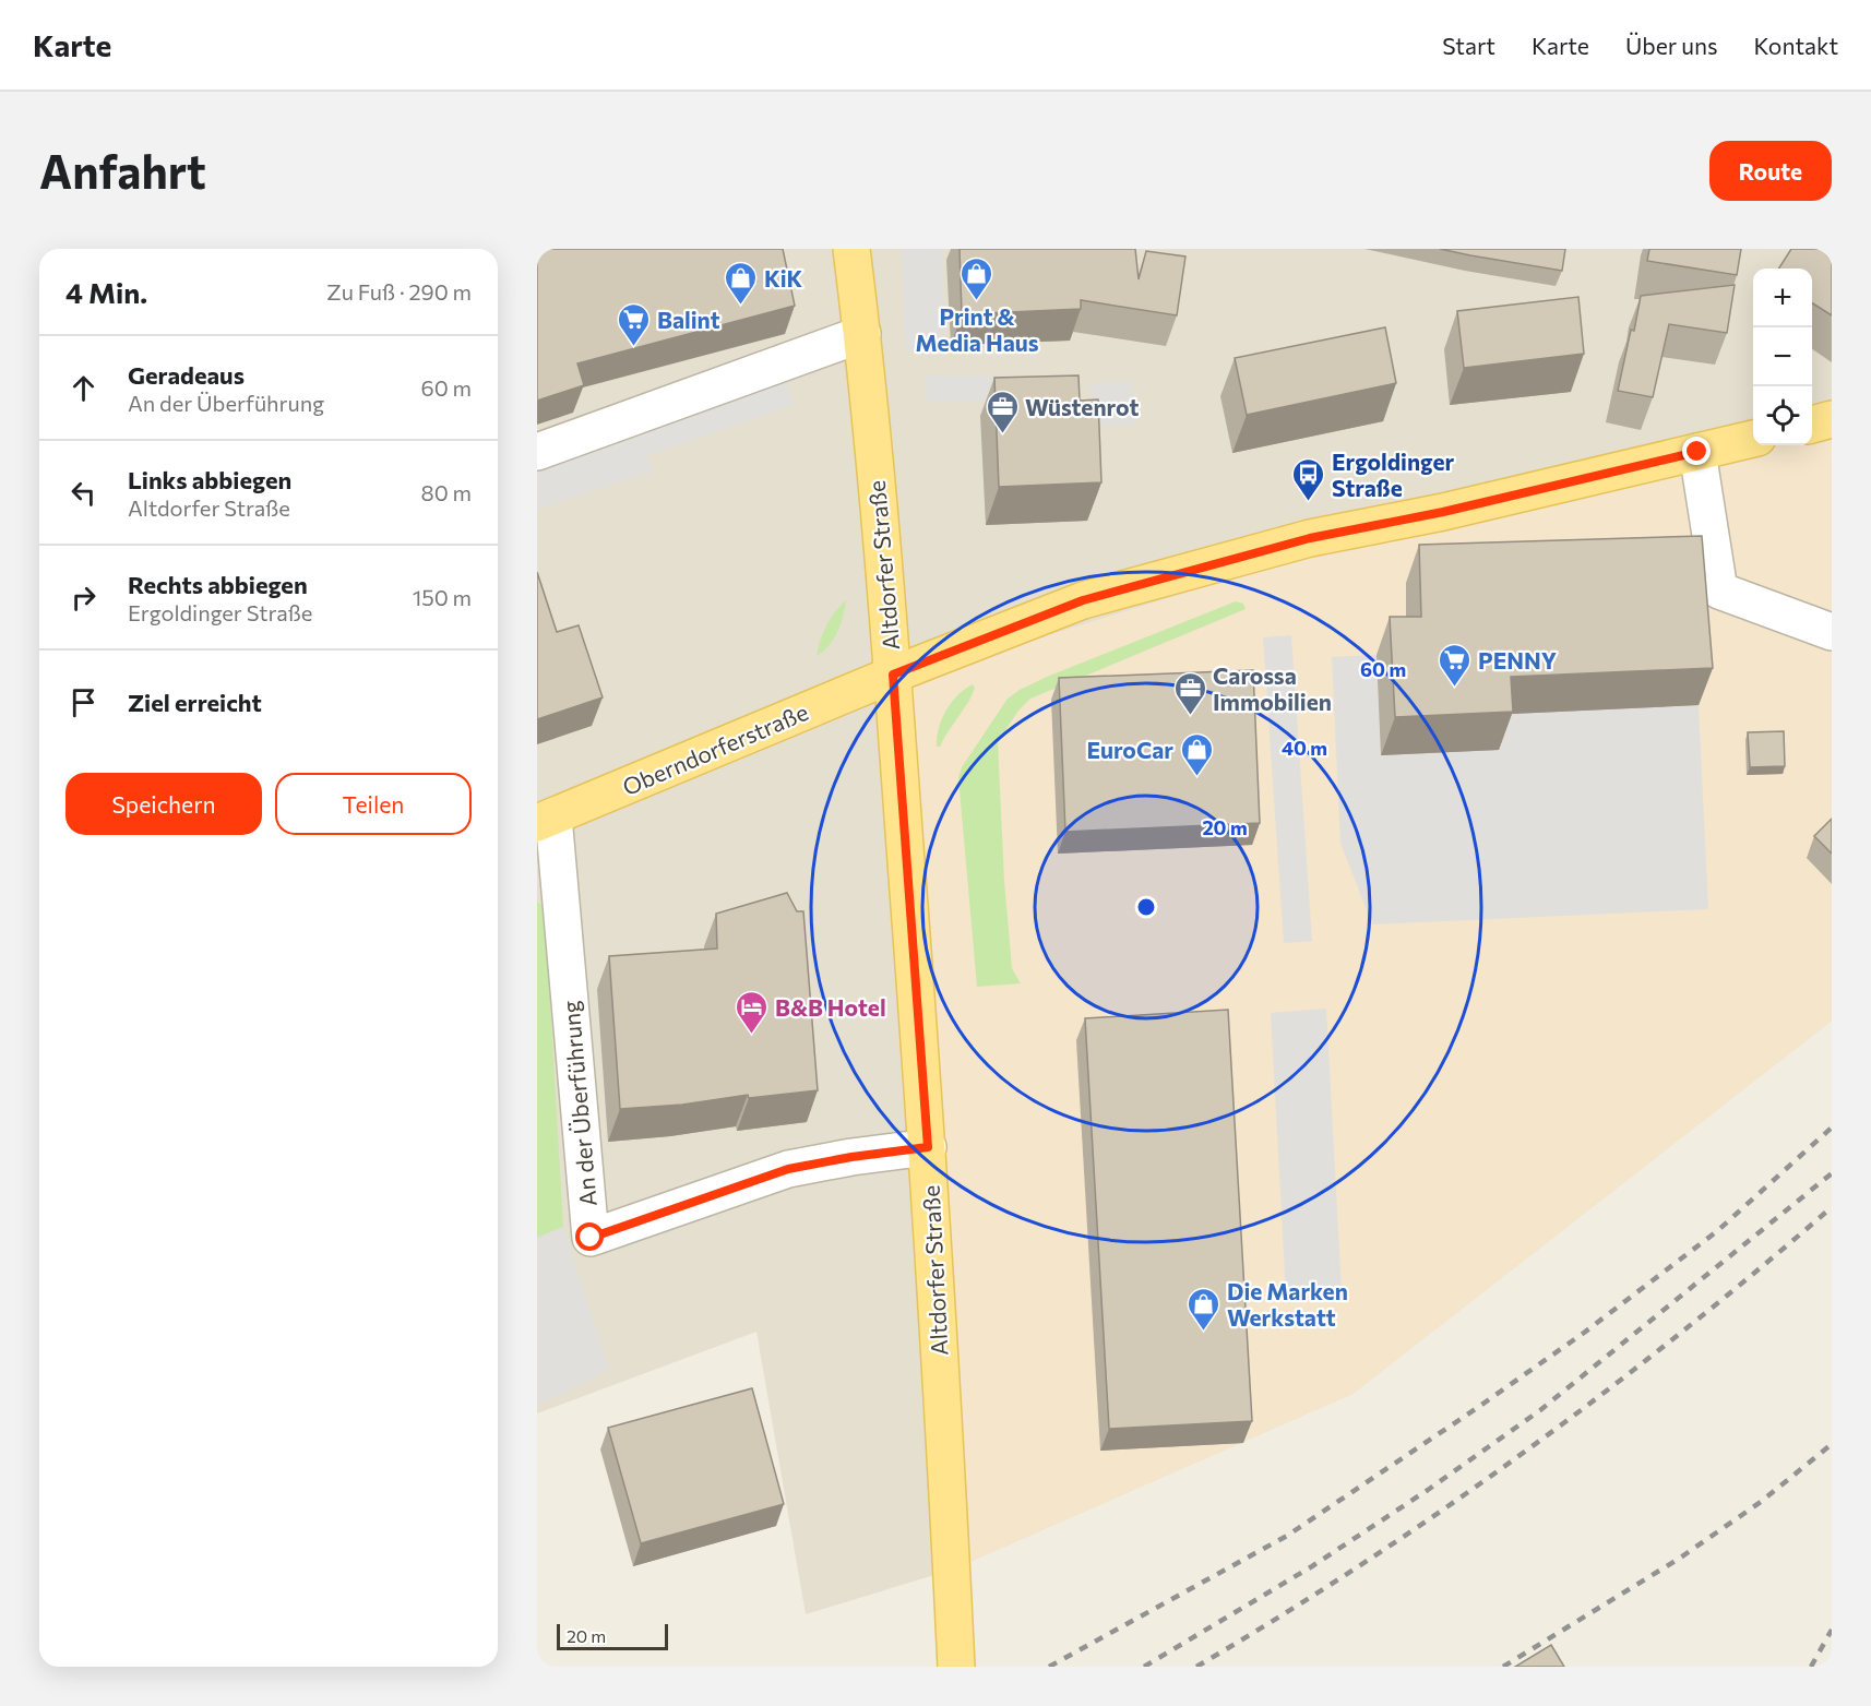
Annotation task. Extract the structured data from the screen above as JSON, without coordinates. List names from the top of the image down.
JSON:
{
  "streets": {
    "main road": ["Altdorfer Straße", "Oberndorferstraße"],
    "street": ["An der Überführung"]
  },
  "crossings": [
    ["Altdorfer Straße", "Oberndorferstraße"],
    ["Altdorfer Straße", "An der Überführung"],
    ["Oberndorferstraße", "An der Überführung"]
  ],
  "places": {
    "shop": [
      "Print & Media Haus",
      "KiK",
      "EuroCar",
      "Die Marken Werkstatt"
    ],
    "supermarket": ["Balint", "PENNY"],
    "office": ["Wüstenrot", "Carossa Immobilien"],
    "bus stop": ["Ergoldinger Straße"],
    "hotel": ["B&B Hotel"]
  },
  "scale_bar": "20 m",
  "page": {
    "header": "Karte",
    "nav": [
      "Start",
      "Karte",
      "Über uns",
      "Kontakt"
    ],
    "buttons": [
      "Route",
      ["Speichern", "Teilen"]
    ],
    "title": "Anfahrt",
    "heading": ["4 Min.", "Zu Fuß · 290 m"],
    "map_buttons": ["+", "−"],
    "list": [
      ["Geradeaus", "An der Überführung", "60 m"],
      ["Links abbiegen", "Altdorfer Straße", "80 m"],
      ["Rechts abbiegen", "Ergoldinger Straße", "150 m"],
      "Ziel erreicht"
    ],
    "scale": "20 m"
  },
  "rings": ["60 m", "40 m", "20 m"]
}
